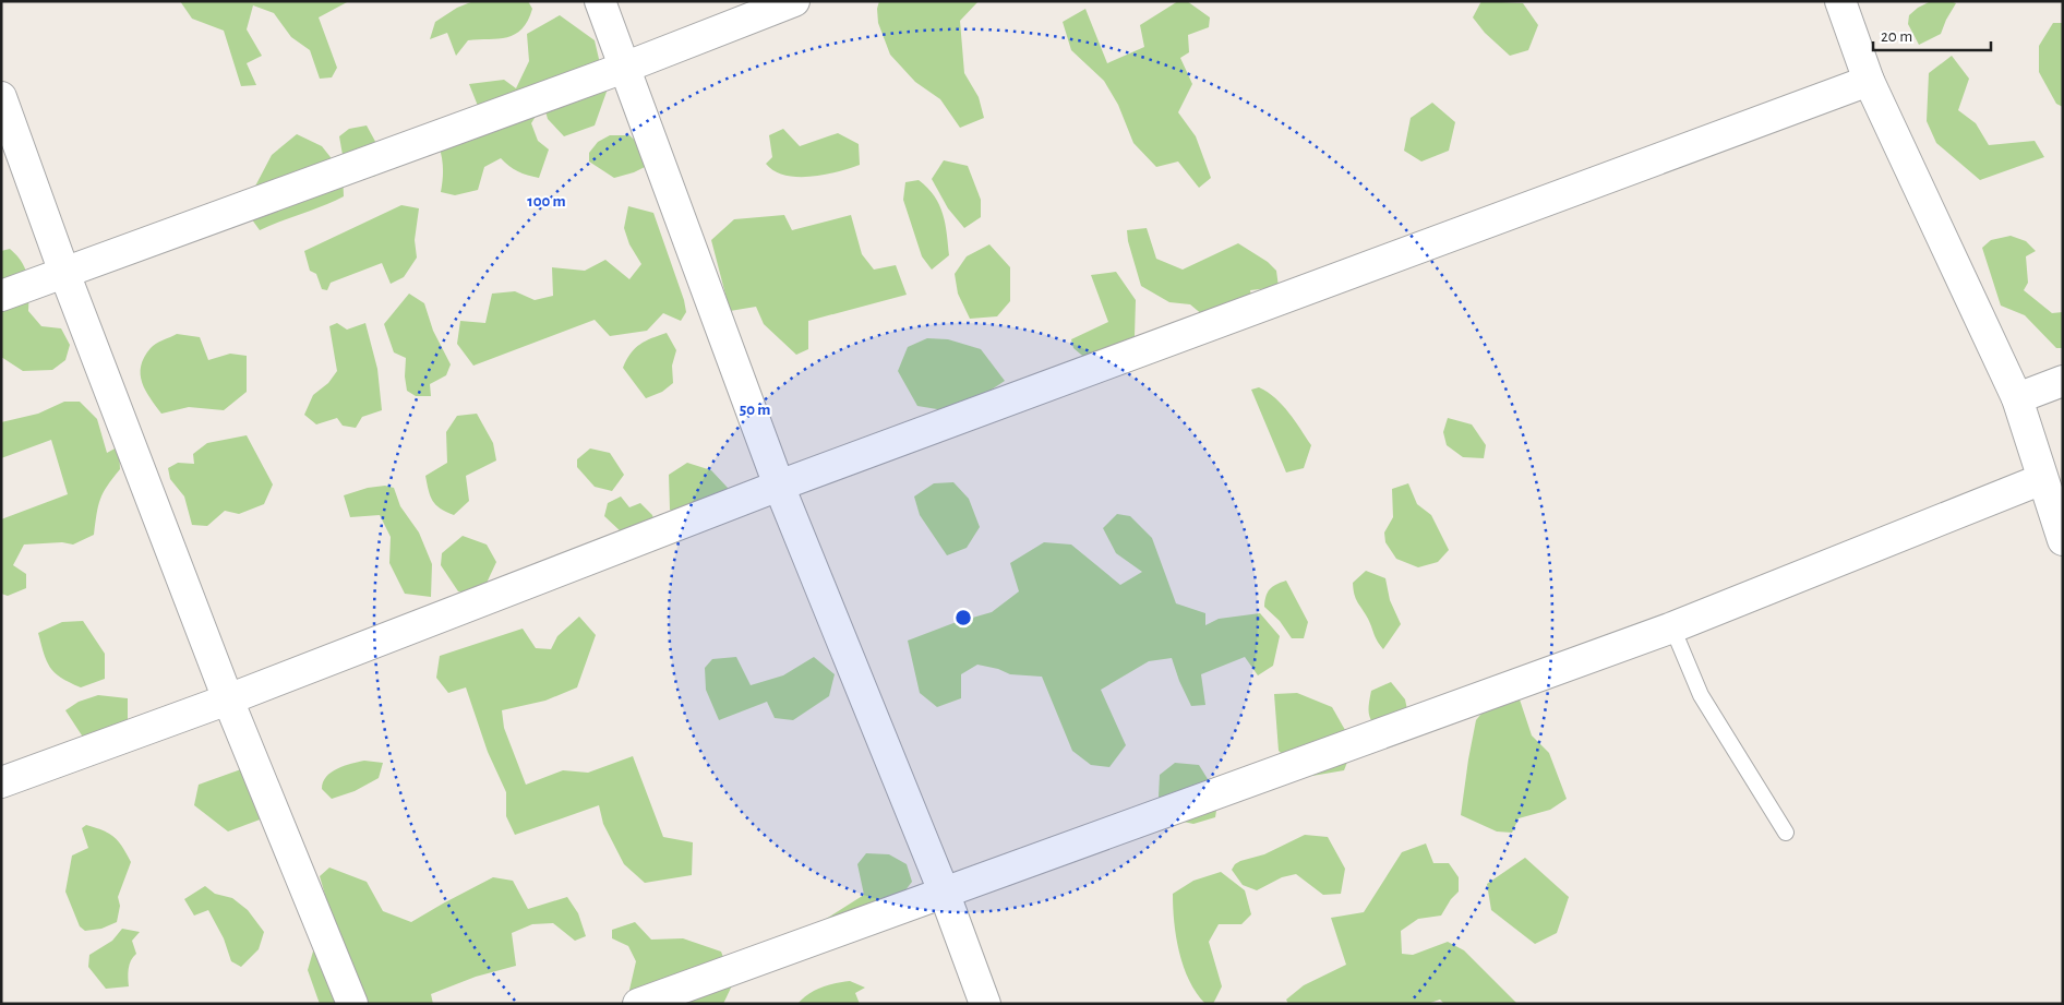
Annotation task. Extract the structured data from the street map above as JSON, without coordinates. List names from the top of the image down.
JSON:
{
  "scale_bar": "20 m",
  "rings": ["100 m", "50 m"]
}
